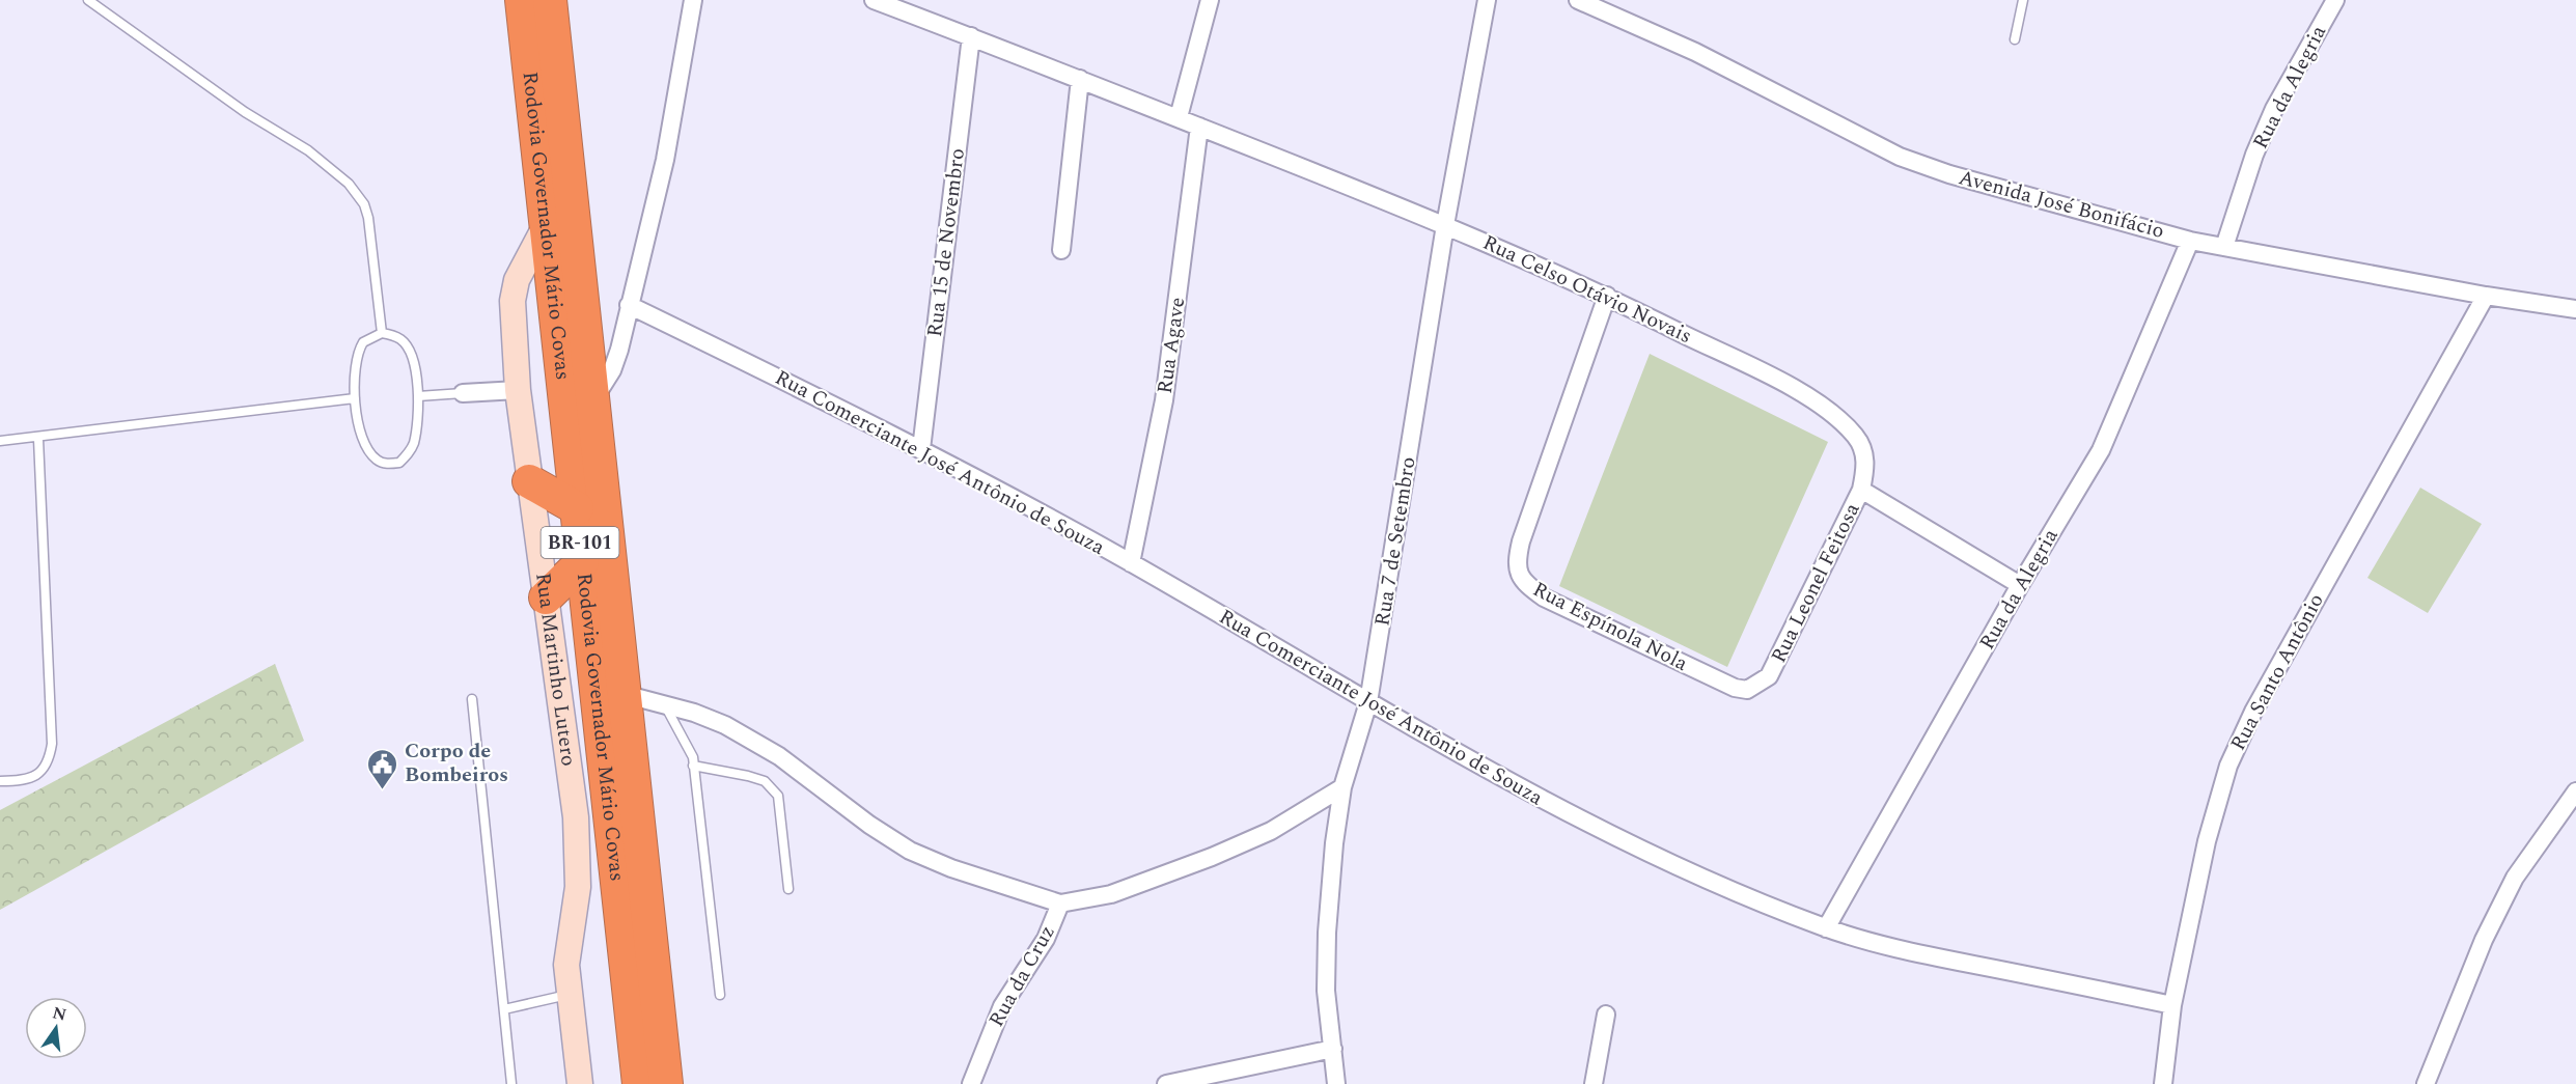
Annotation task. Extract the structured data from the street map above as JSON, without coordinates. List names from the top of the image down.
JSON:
{
  "streets": {
    "highway": ["Rodovia Governador Mário Covas", "BR-101"],
    "street": [
      "Rua da Alegria",
      "Avenida José Bonifácio",
      "Rua 15 de Novembro",
      "Rua Celso Otávio Novais",
      "Rua Agave",
      "Rua Comerciante José Antônio de Souza",
      "Rua 7 de Setembro",
      "Rua Leonel Feitosa",
      "Rua Espínola Nola",
      "Rua Martinho Lutero",
      "Rua Santo Antônio",
      "Rua da Cruz"
    ]
  },
  "crossings": [
    ["Rua da Alegria", "Avenida José Bonifácio"],
    ["Rua da Alegria", "Rua Comerciante José Antônio de Souza"],
    ["Avenida José Bonifácio", "Rua Santo Antônio"],
    ["Rodovia Governador Mário Covas", "Rua Martinho Lutero"],
    ["Rua 15 de Novembro", "Rua Celso Otávio Novais"],
    ["Rua 15 de Novembro", "Rua Comerciante José Antônio de Souza"],
    ["Rua Celso Otávio Novais", "Rua Agave"],
    ["Rua Celso Otávio Novais", "Rua 7 de Setembro"],
    ["Rua Celso Otávio Novais", "Rua Leonel Feitosa"],
    ["Rua Celso Otávio Novais", "Rua Espínola Nola"],
    ["Rua Agave", "Rua Comerciante José Antônio de Souza"],
    ["Rua Comerciante José Antônio de Souza", "Rua 7 de Setembro"],
    ["Rua Comerciante José Antônio de Souza", "Rua Santo Antônio"],
    ["Rua Leonel Feitosa", "Rua Espínola Nola"]
  ],
  "places": {
    "public building": ["Corpo de Bombeiros"]
  },
  "north": "top"
}
